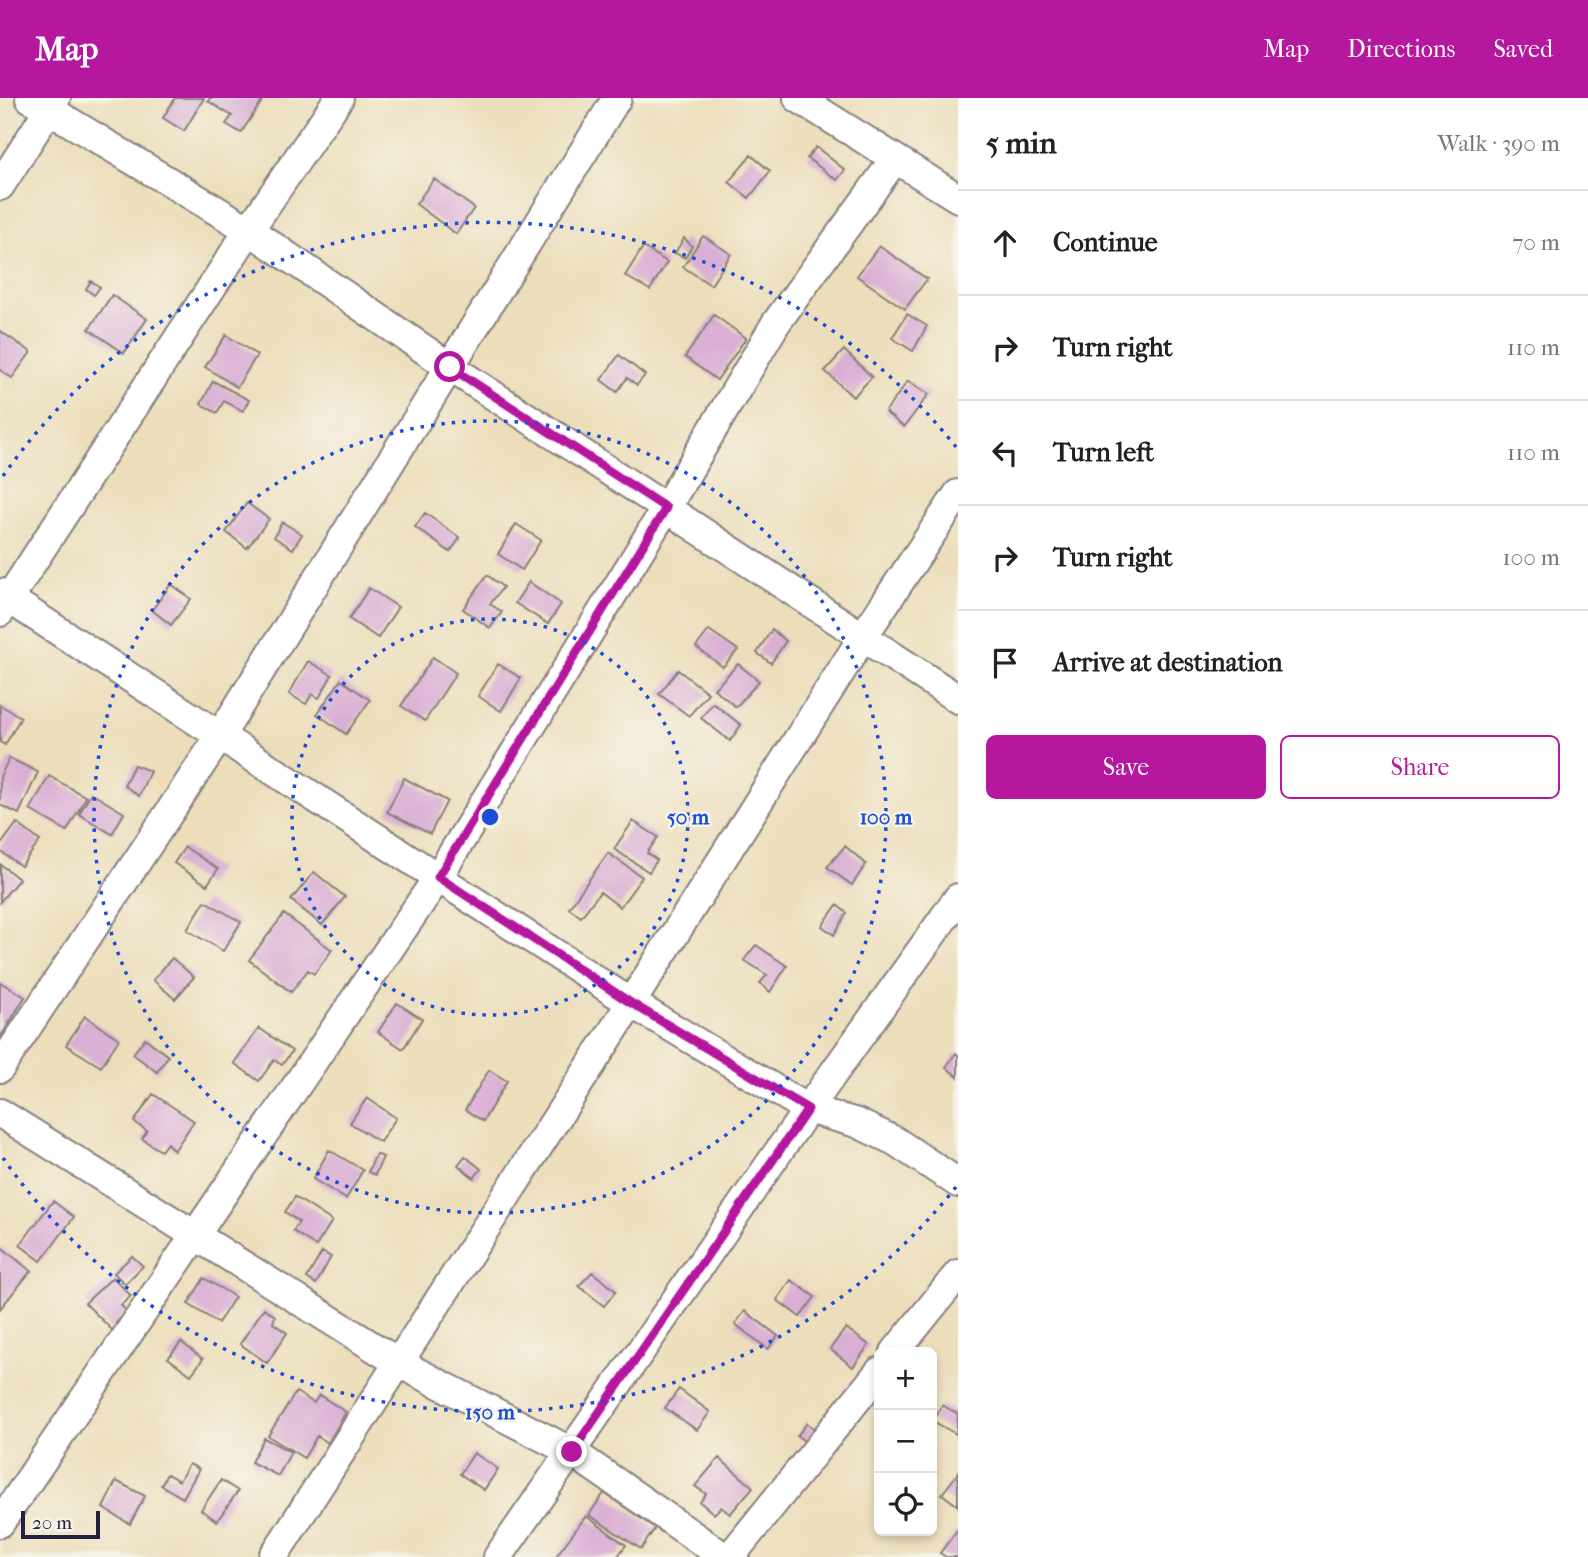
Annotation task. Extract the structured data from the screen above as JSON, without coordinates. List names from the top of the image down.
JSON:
{
  "scale_bar": "20 m",
  "page": {
    "header": "Map",
    "nav": ["Map", "Directions", "Saved"],
    "heading": ["5 min", "Walk · 390 m"],
    "list": [
      ["Continue", "70 m"],
      ["Turn right", "110 m"],
      ["Turn left", "110 m"],
      ["Turn right", "100 m"],
      "Arrive at destination"
    ],
    "buttons": ["Save", "Share"],
    "map_buttons": ["+", "−"],
    "scale": "20 m"
  },
  "rings": ["50 m", "100 m", "150 m"]
}
